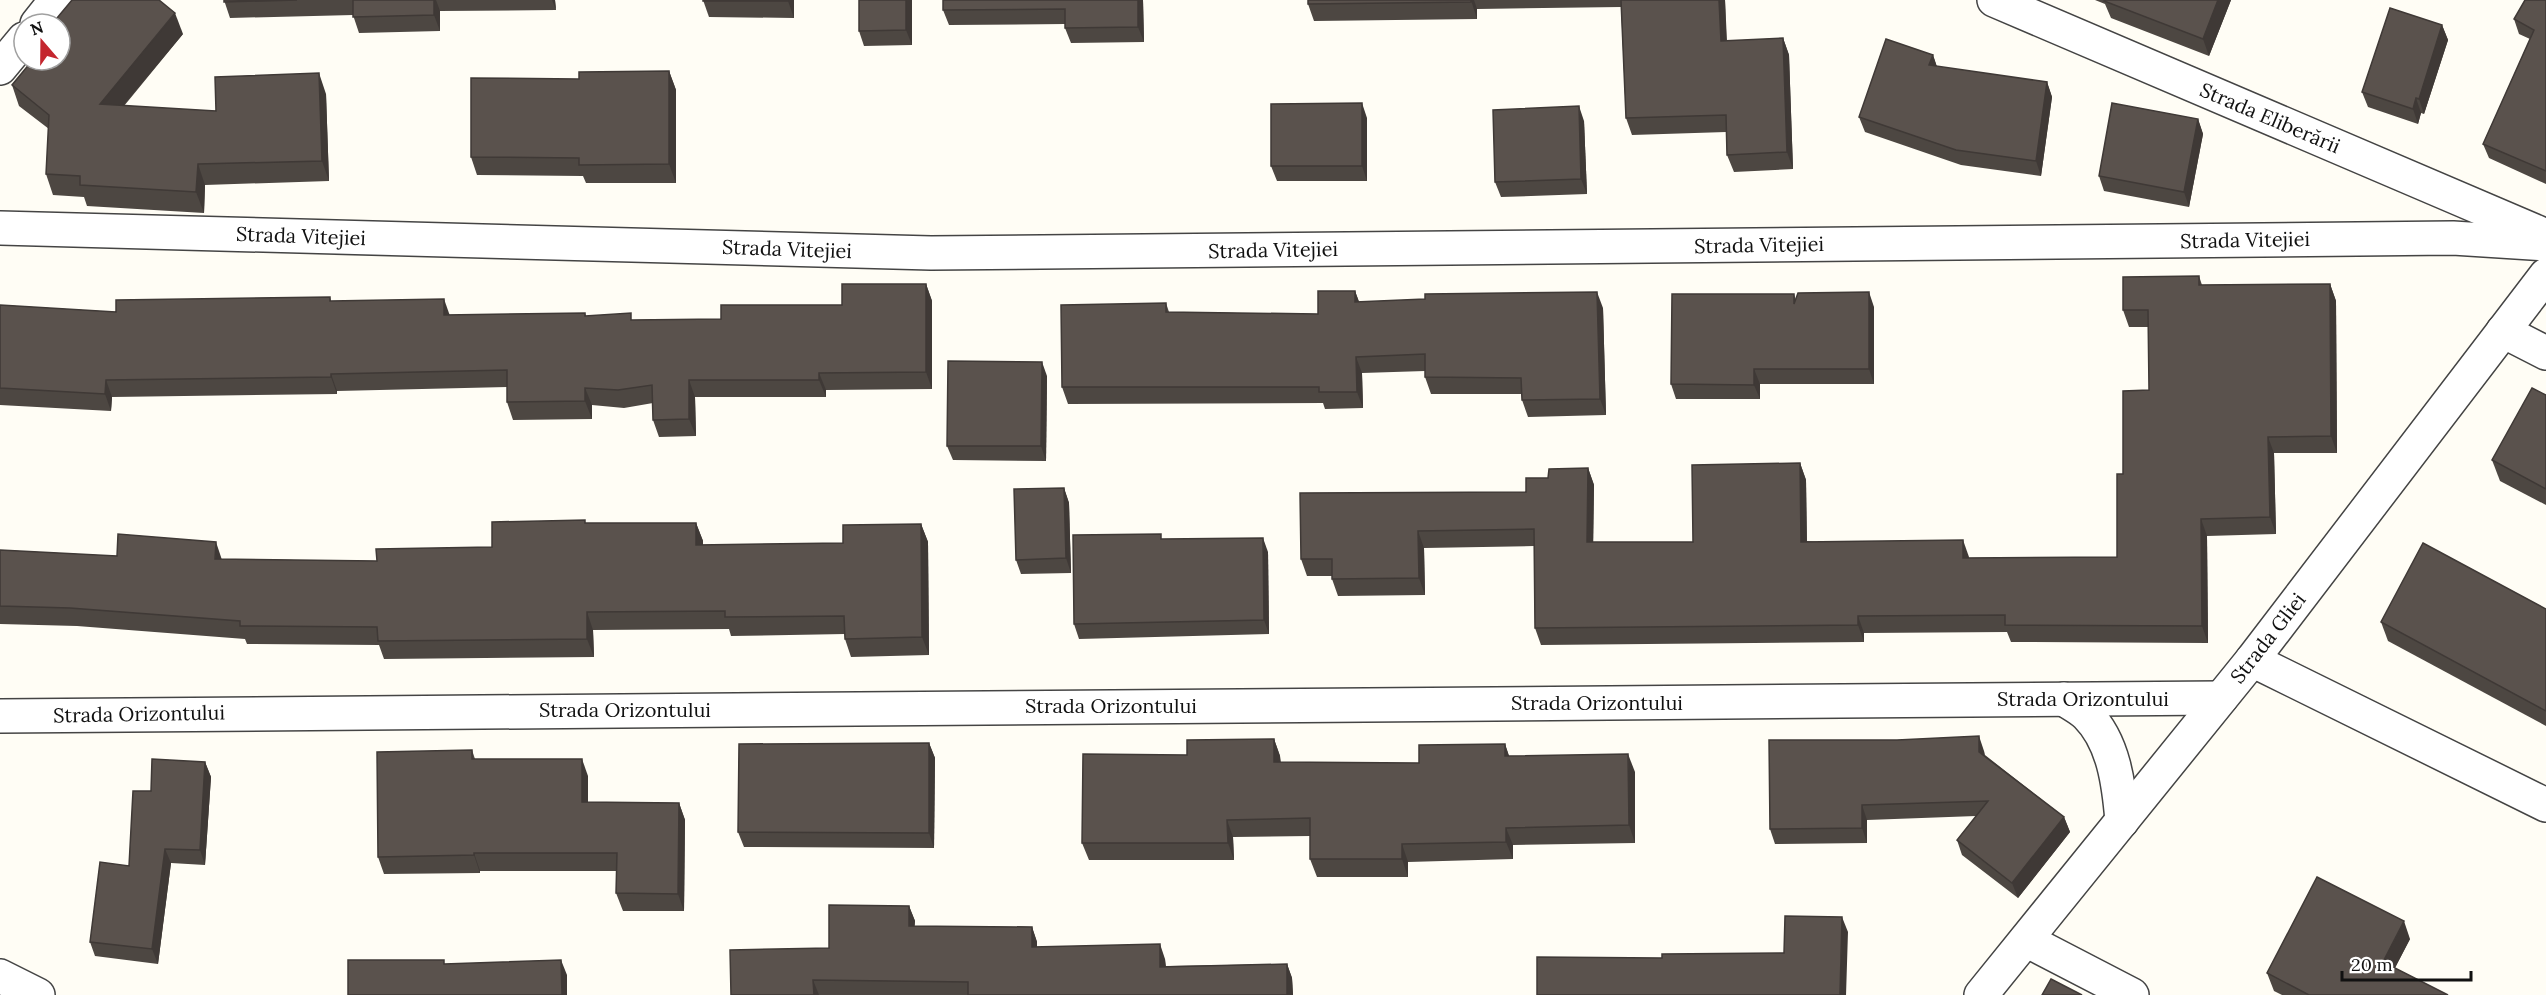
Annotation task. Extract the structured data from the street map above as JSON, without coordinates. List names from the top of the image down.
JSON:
{
  "streets": {
    "street": [
      "Strada Eliberării",
      "Strada Vitejiei",
      "Strada Gliei",
      "Strada Orizontului"
    ]
  },
  "crossings": [
    ["Strada Gliei", "Strada Orizontului"]
  ],
  "scale_bar": "20 m",
  "north": "top"
}
